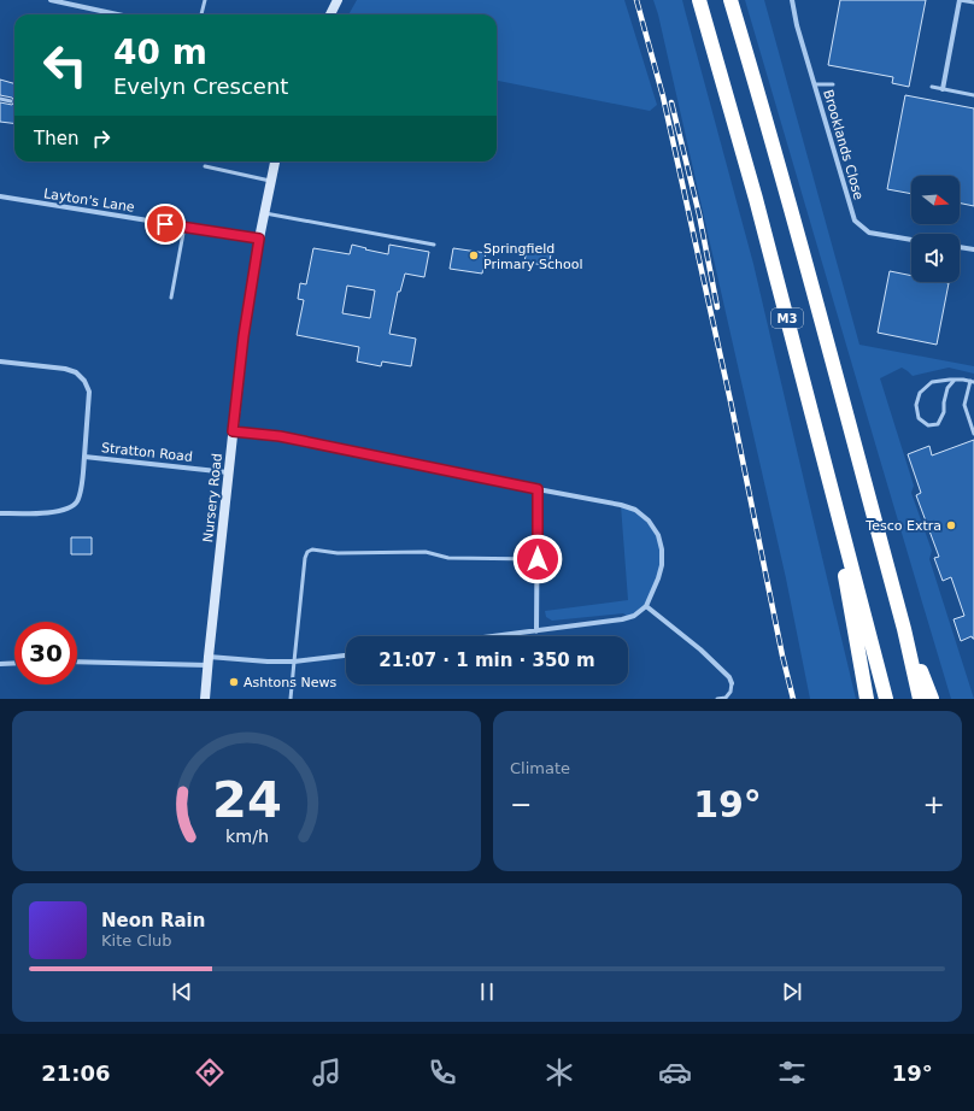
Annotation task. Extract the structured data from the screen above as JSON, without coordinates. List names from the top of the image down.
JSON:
{
  "streets": {
    "highway": ["M3"],
    "street": [
      "Brooklands Close",
      "Layton's Lane",
      "Stratton Road",
      "Nursery Road"
    ]
  },
  "crossings": [
    ["Layton's Lane", "Nursery Road"],
    ["Stratton Road", "Nursery Road"]
  ],
  "places": ["Springfield Primary School", "Tesco Extra", "Ashtons News"],
  "north": "right",
  "page": {
    "turn": ["40 m", "Evelyn Crescent"],
    "then": "Then",
    "limit": "30",
    "trip": "21:07 · 1 min · 350 m",
    "tile": "Climate",
    "heat": ["−", "19°", "+"],
    "song": ["Neon Rain", "Kite Club"],
    "tabs": ["21:06", "19°"],
    "gauge": ["24", "km/h"]
  }
}
